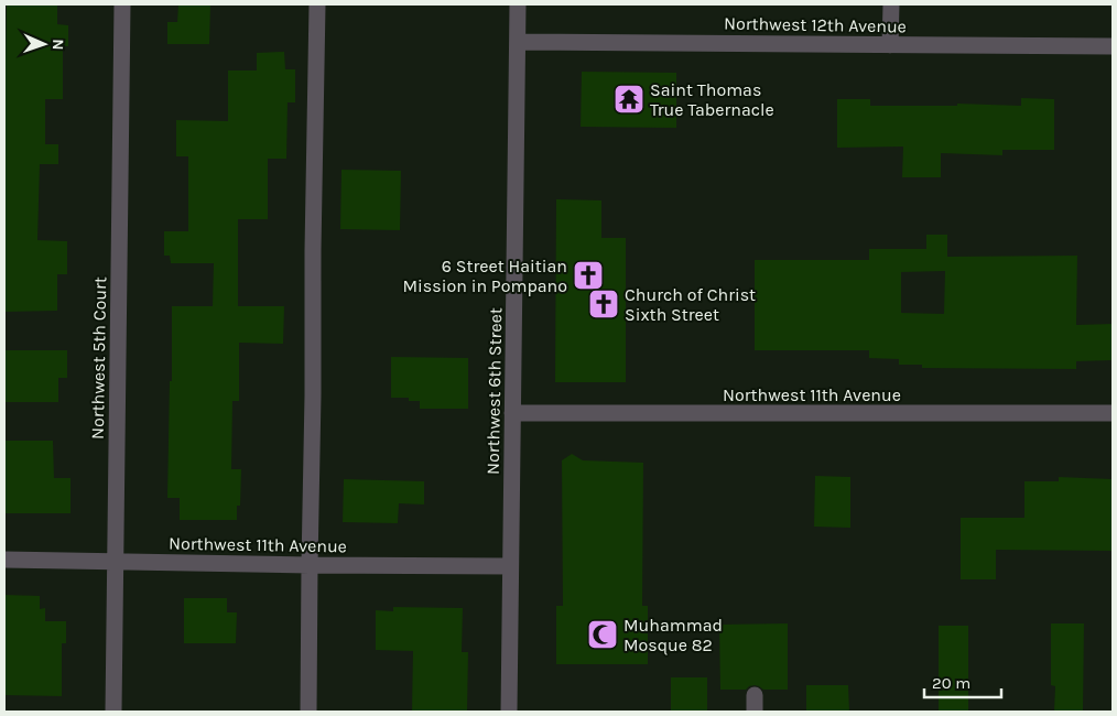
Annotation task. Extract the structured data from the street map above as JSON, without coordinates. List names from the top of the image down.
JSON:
{
  "streets": {
    "street": [
      "Northwest 12th Avenue",
      "Northwest 5th Court",
      "Northwest 6th Street",
      "Northwest 11th Avenue"
    ]
  },
  "crossings": [
    ["Northwest 12th Avenue", "Northwest 6th Street"],
    ["Northwest 5th Court", "Northwest 11th Avenue"],
    ["Northwest 6th Street", "Northwest 11th Avenue"]
  ],
  "places": {
    "temple": ["Saint Thomas True Tabernacle"],
    "church": ["6 Street Haitian Mission in Pompano", "Church of Christ Sixth Street"],
    "mosque": ["Muhammad Mosque 82"]
  },
  "scale_bar": "20 m",
  "north": "right"
}
